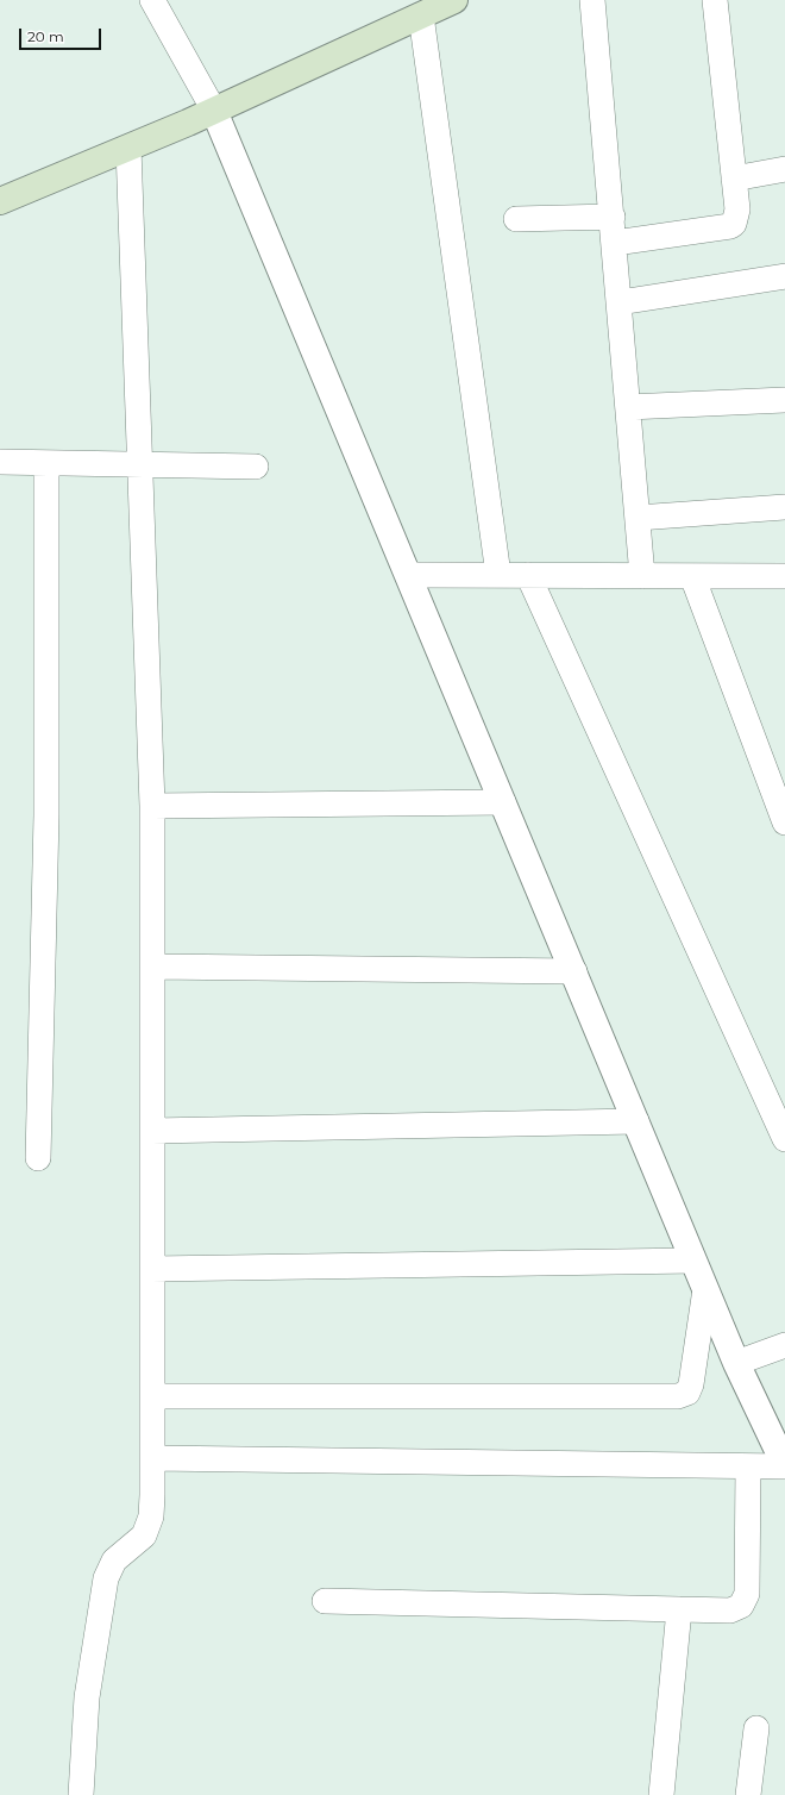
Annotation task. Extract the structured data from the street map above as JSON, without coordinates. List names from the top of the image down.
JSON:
{
  "scale_bar": "20 m"
}
